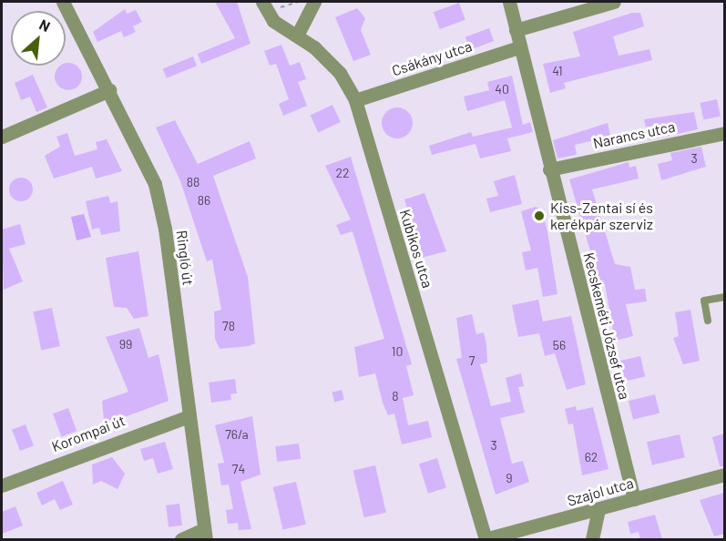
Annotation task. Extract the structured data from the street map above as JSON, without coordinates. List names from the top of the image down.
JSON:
{
  "streets": {
    "street": [
      "Csákány utca",
      "Narancs utca",
      "Kubikos utca",
      "Ringló út",
      "Kecskeméti József utca",
      "Korompai út",
      "Szajol utca"
    ]
  },
  "crossings": [
    ["Csákány utca", "Kubikos utca"],
    ["Csákány utca", "Kecskeméti József utca"],
    ["Narancs utca", "Kecskeméti József utca"],
    ["Kubikos utca", "Szajol utca"],
    ["Ringló út", "Korompai út"],
    ["Kecskeméti József utca", "Szajol utca"]
  ],
  "places": ["Kiss-Zentai sí és kerékpár szerviz"],
  "house_numbers": [
    "41",
    "40",
    "3",
    "22",
    "88",
    "86",
    "78",
    "99",
    "56",
    "10",
    "7",
    "8",
    "76/a",
    "3",
    "62",
    "74",
    "9"
  ],
  "north": "top right"
}
